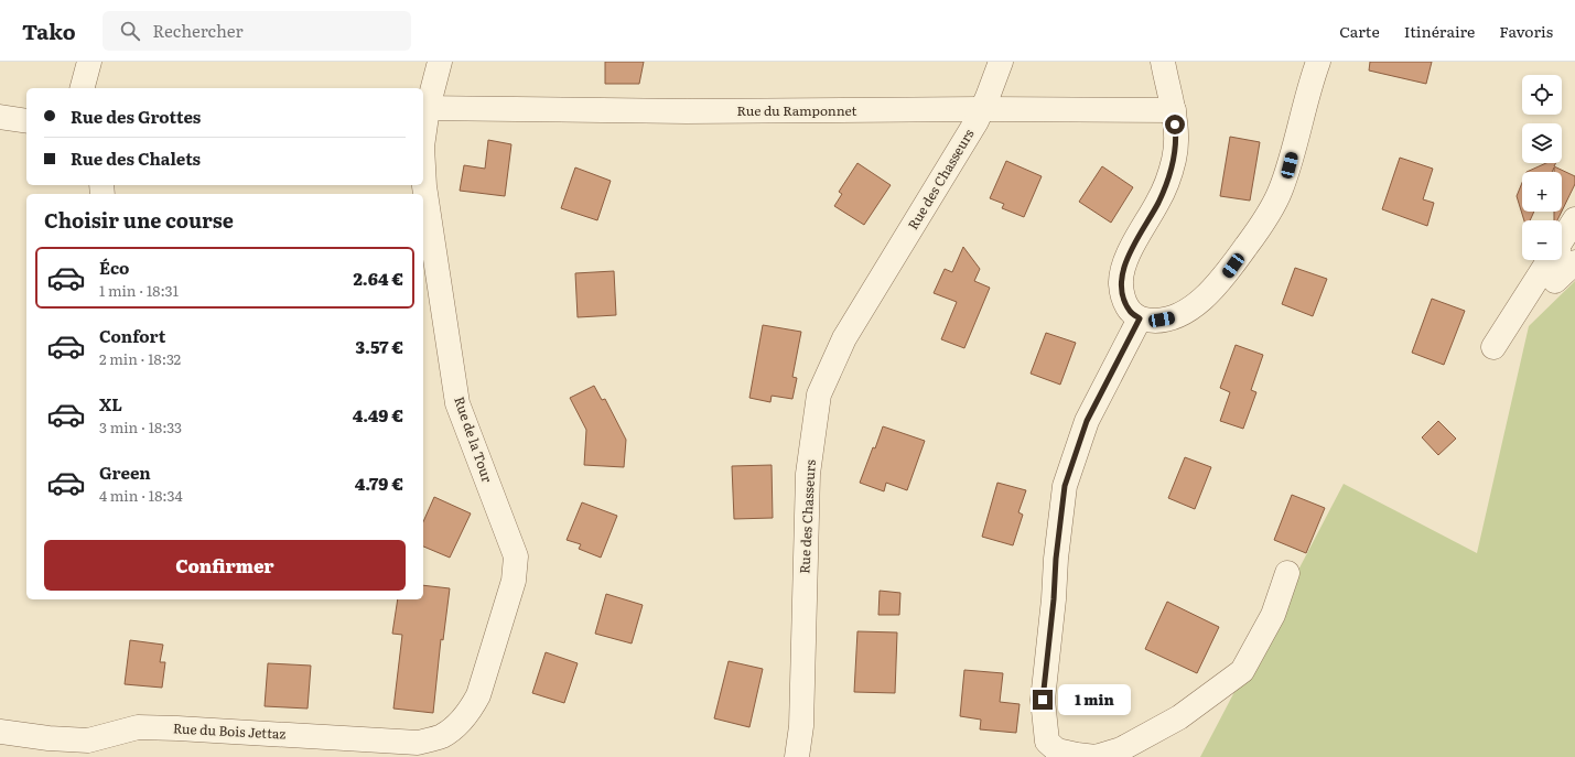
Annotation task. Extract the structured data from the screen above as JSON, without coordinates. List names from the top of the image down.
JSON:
{
  "streets": {
    "street": [
      "Rue du Ramponnet",
      "Rue des Chasseurs",
      "Rue de la Tour",
      "Rue du Bois Jettaz"
    ]
  },
  "crossings": [
    ["Rue du Ramponnet", "Rue des Chasseurs"],
    ["Rue du Ramponnet", "Rue de la Tour"],
    ["Rue de la Tour", "Rue du Bois Jettaz"]
  ],
  "page": {
    "header": "Tako",
    "search": "Rechercher",
    "nav": ["Carte", "Itinéraire", "Favoris"],
    "map_buttons": ["+", "−"],
    "banner": ["Rue des Grottes", "Rue des Chalets"],
    "heading": "Choisir une course",
    "list": [
      {
        "name": "Éco",
        "note": "1 min · 18:31",
        "value": "2.64 €"
      },
      {
        "name": "Confort",
        "note": "2 min · 18:32",
        "value": "3.57 €"
      },
      {
        "name": "XL",
        "note": "3 min · 18:33",
        "value": "4.49 €"
      },
      {
        "name": "Green",
        "note": "4 min · 18:34",
        "value": "4.79 €"
      }
    ],
    "buttons": "Confirmer",
    "bubble": "1 min"
  }
}
